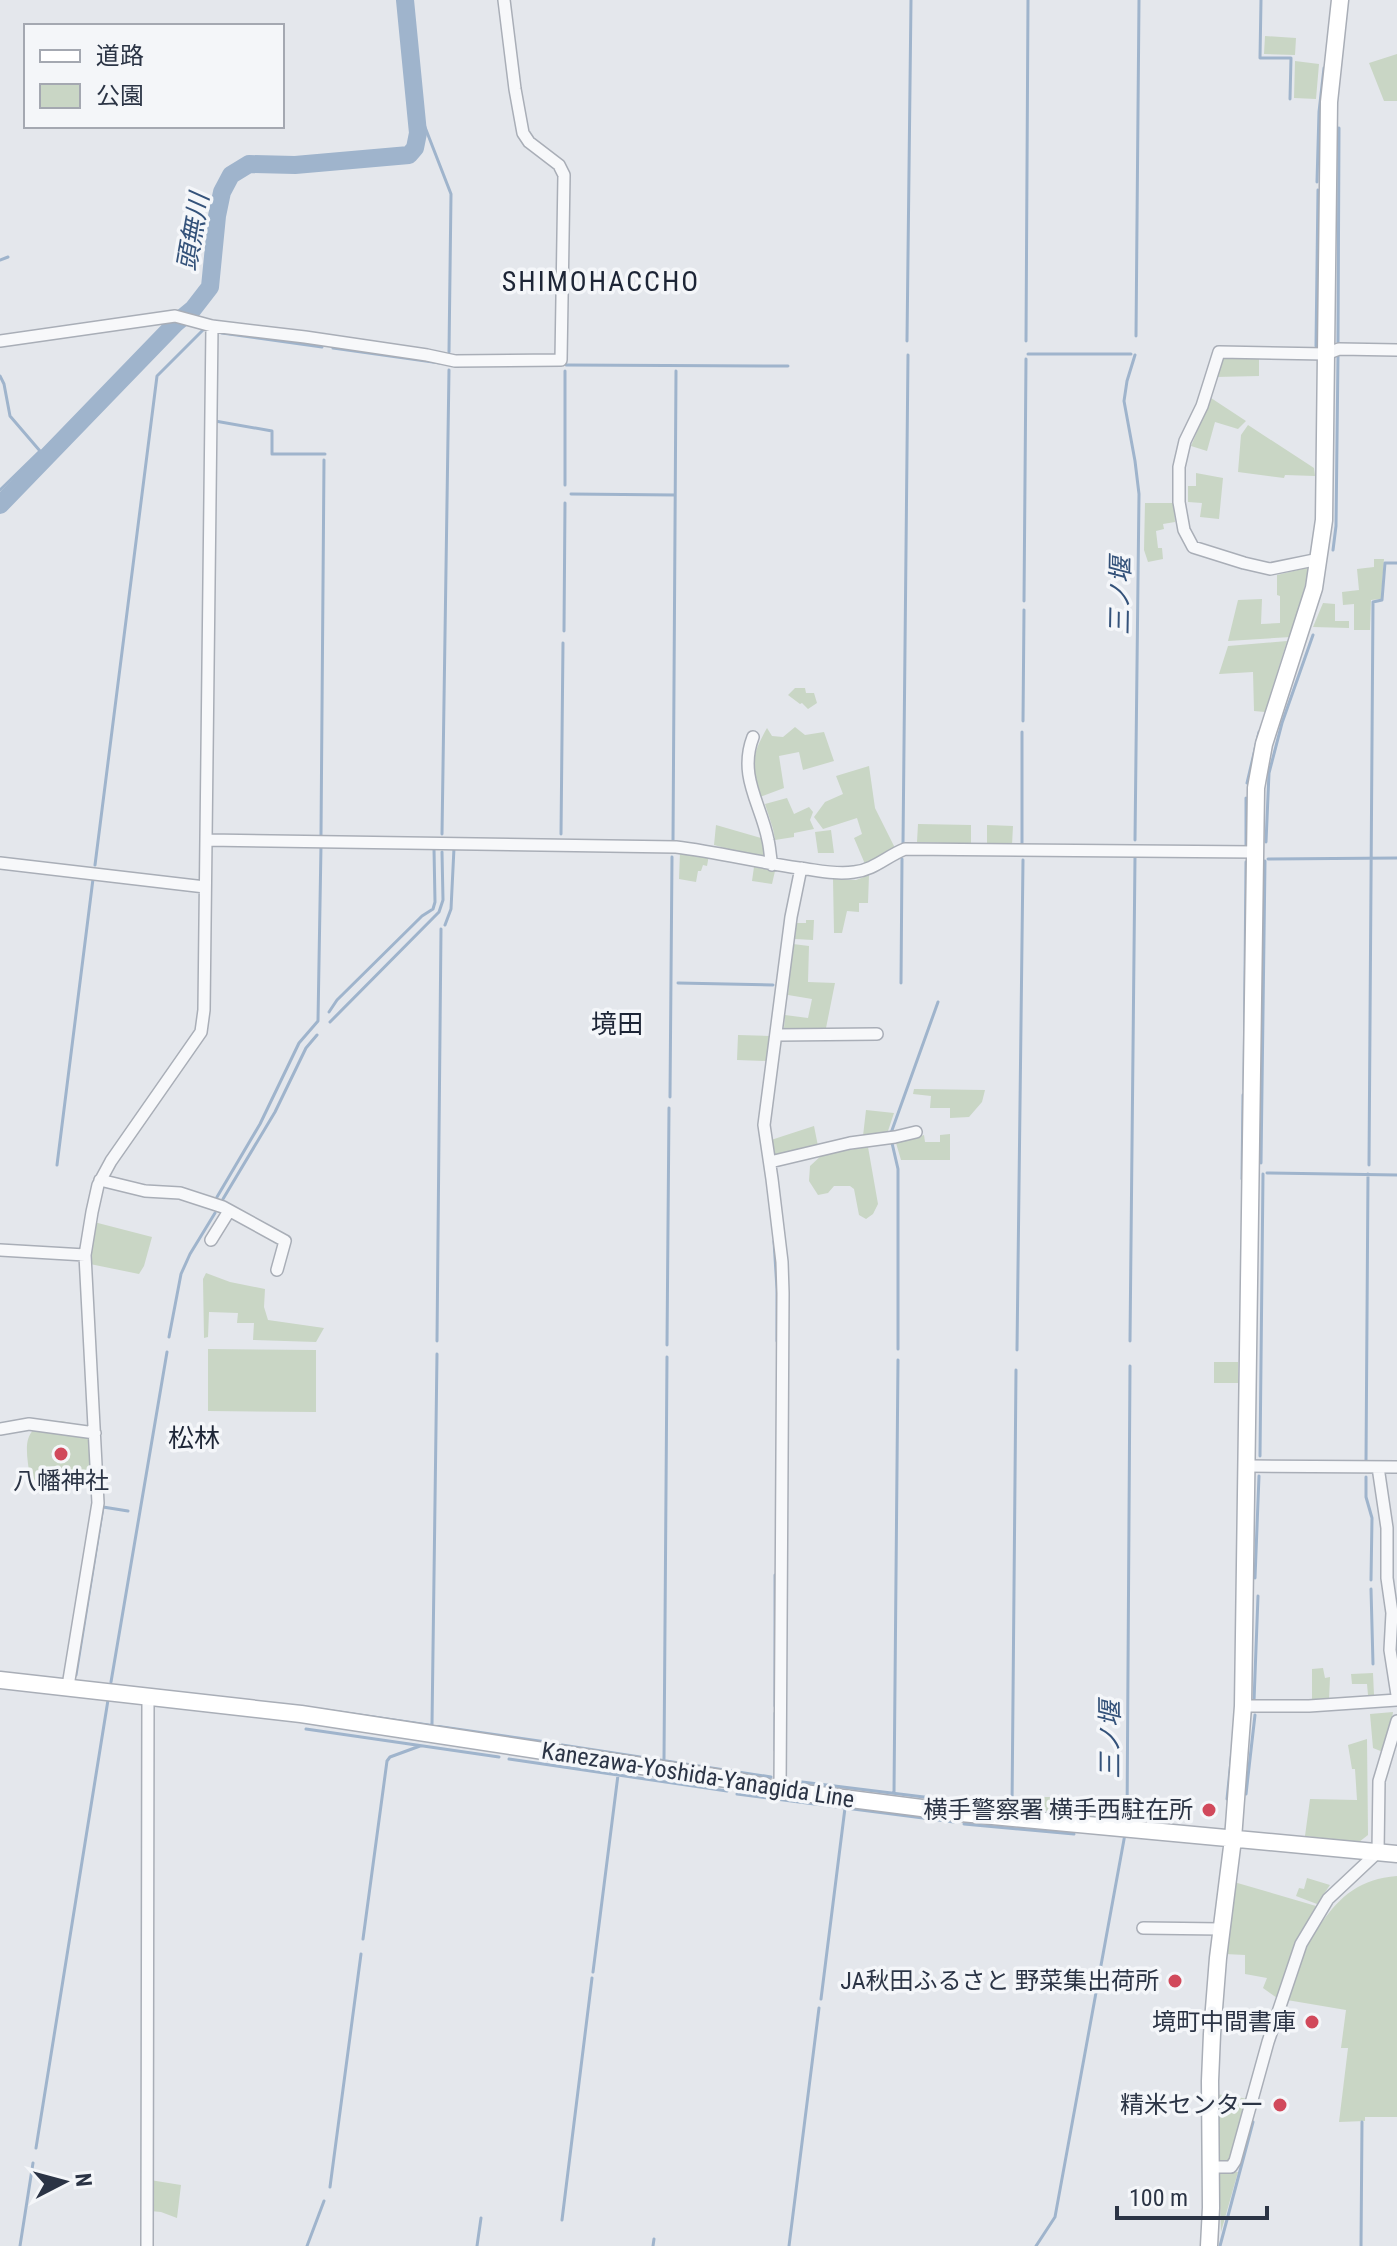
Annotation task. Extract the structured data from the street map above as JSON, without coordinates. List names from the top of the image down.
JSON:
{
  "streets": {
    "street": ["Kanezawa-Yoshida-Yanagida Line"]
  },
  "districts": ["SHIMOHACCHO", "境田", "松林"],
  "water": ["頭無川", "三ノ堰"],
  "places": [
    "八幡神社",
    "横手警察署 横手西駐在所",
    "JA秋田ふるさと 野菜集出荷所",
    "境町中間書庫",
    "精米センター"
  ],
  "legend": ["道路", "公園"],
  "scale_bar": "100 m",
  "north": "right"
}
